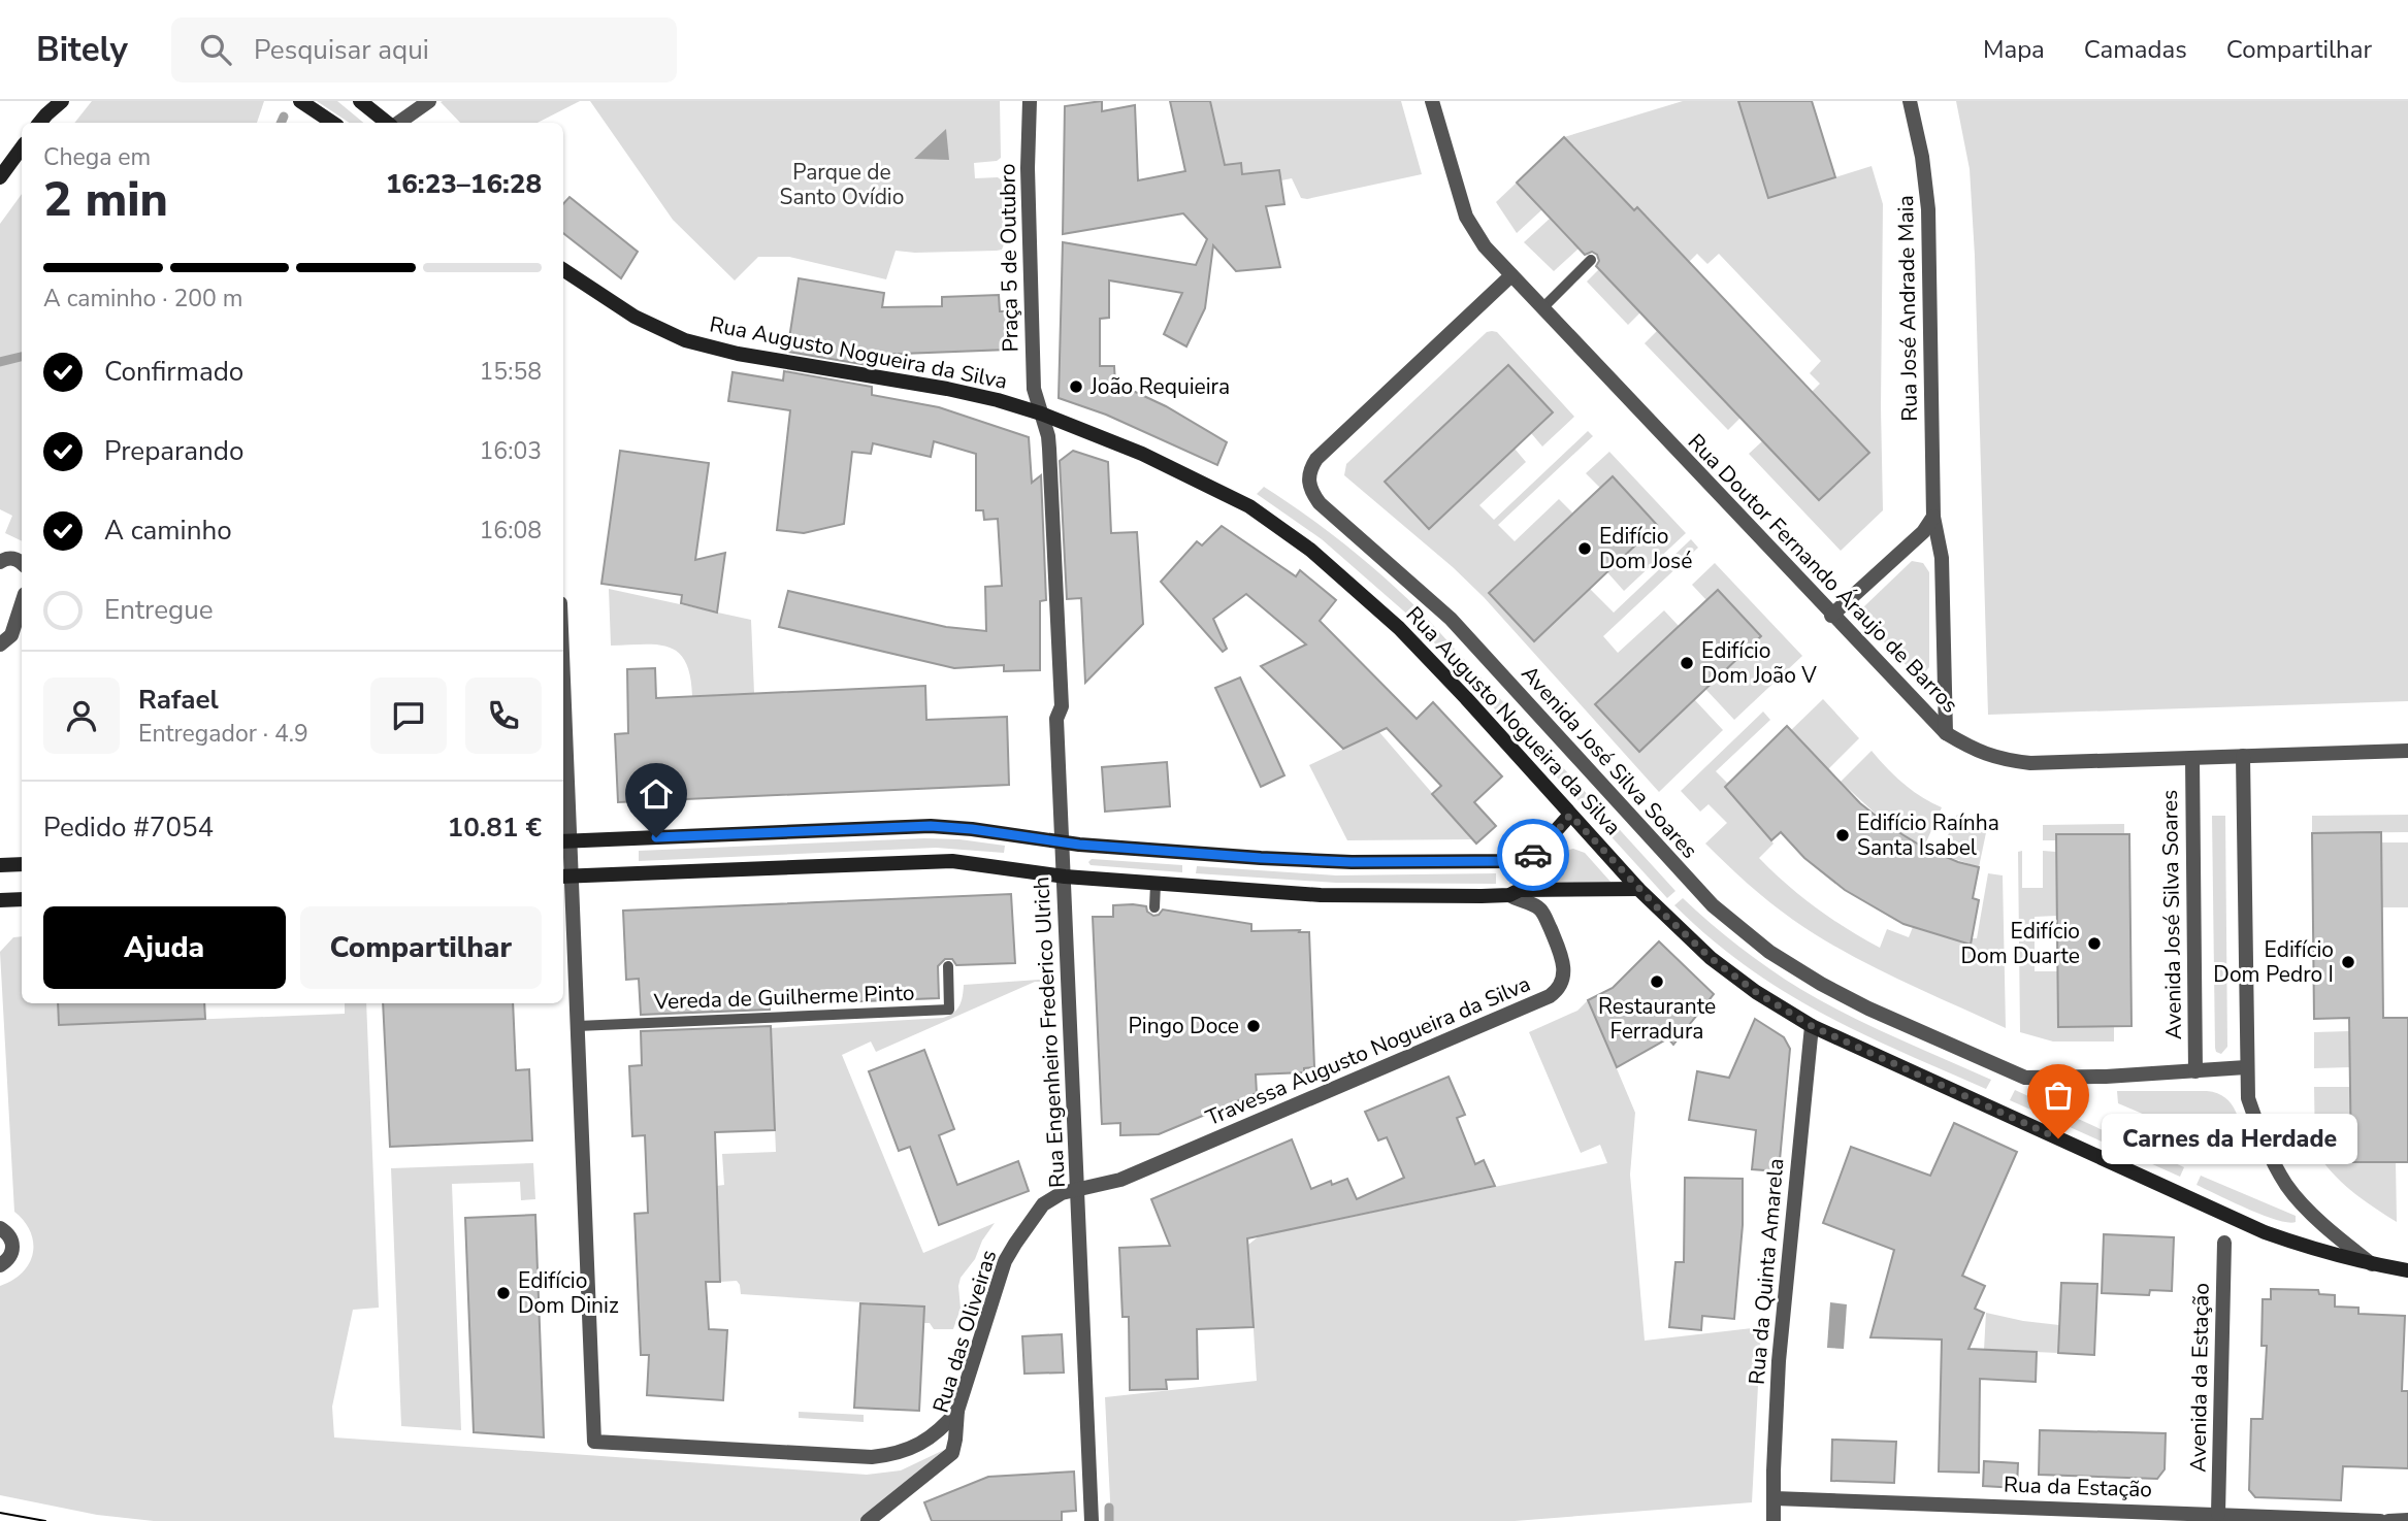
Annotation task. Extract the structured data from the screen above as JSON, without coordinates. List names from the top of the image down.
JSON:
{
  "streets": {
    "main road": ["Rua Augusto Nogueira da Silva"],
    "street": [
      "Praça 5 de Outubro",
      "Rua José Andrade Maia",
      "Rua Doutor Fernando Áraujo de Barros",
      "Avenida José Silva Soares",
      "Rua Engenheiro Frederico Ulrich",
      "Travessa Augusto Nogueira da Silva",
      "Rua da Quinta Amarela",
      "Rua das Oliveiras",
      "Avenida da Estação",
      "Rua da Estação"
    ],
    "lane": ["Vereda de Guilherme Pinto"]
  },
  "crossings": [
    ["Praça 5 de Outubro", "Rua Augusto Nogueira da Silva"],
    ["Praça 5 de Outubro", "Rua Engenheiro Frederico Ulrich"],
    ["Rua José Andrade Maia", "Rua Doutor Fernando Áraujo de Barros"],
    ["Rua Augusto Nogueira da Silva", "Rua Engenheiro Frederico Ulrich"],
    ["Rua Augusto Nogueira da Silva", "Rua da Quinta Amarela"],
    ["Rua Doutor Fernando Áraujo de Barros", "Avenida José Silva Soares"],
    ["Rua Engenheiro Frederico Ulrich", "Travessa Augusto Nogueira da Silva"],
    ["Rua Engenheiro Frederico Ulrich", "Rua das Oliveiras"],
    ["Travessa Augusto Nogueira da Silva", "Rua das Oliveiras"],
    ["Rua da Quinta Amarela", "Rua da Estação"],
    ["Avenida da Estação", "Rua da Estação"]
  ],
  "parks": ["Parque de Santo Ovídio"],
  "places": [
    "João Requieira",
    "Edifício Dom José",
    "Edifício Dom João V",
    "Edifício Raínha Santa Isabel",
    "Edifício Dom Duarte",
    "Edifício Dom Pedro I",
    "Restaurante Ferradura",
    "Pingo Doce",
    "Carnes da Herdade",
    "Edifício Dom Diniz"
  ],
  "page": {
    "header": "Bitely",
    "search": "Pesquisar aqui",
    "nav": ["Mapa", "Camadas", "Compartilhar"],
    "heading": ["2 min", "Chega em", "16:23–16:28"],
    "panel": [
      "Rafael",
      "Entregador · 4.9",
      "Pedido #7054",
      "10.81 €"
    ],
    "bar": "A caminho · 200 m",
    "list": [
      ["Confirmado", "15:58"],
      ["Preparando", "16:03"],
      ["A caminho", "16:08"],
      "Entregue"
    ],
    "buttons": ["Ajuda", "Compartilhar"],
    "bubble": "Carnes da Herdade"
  }
}
